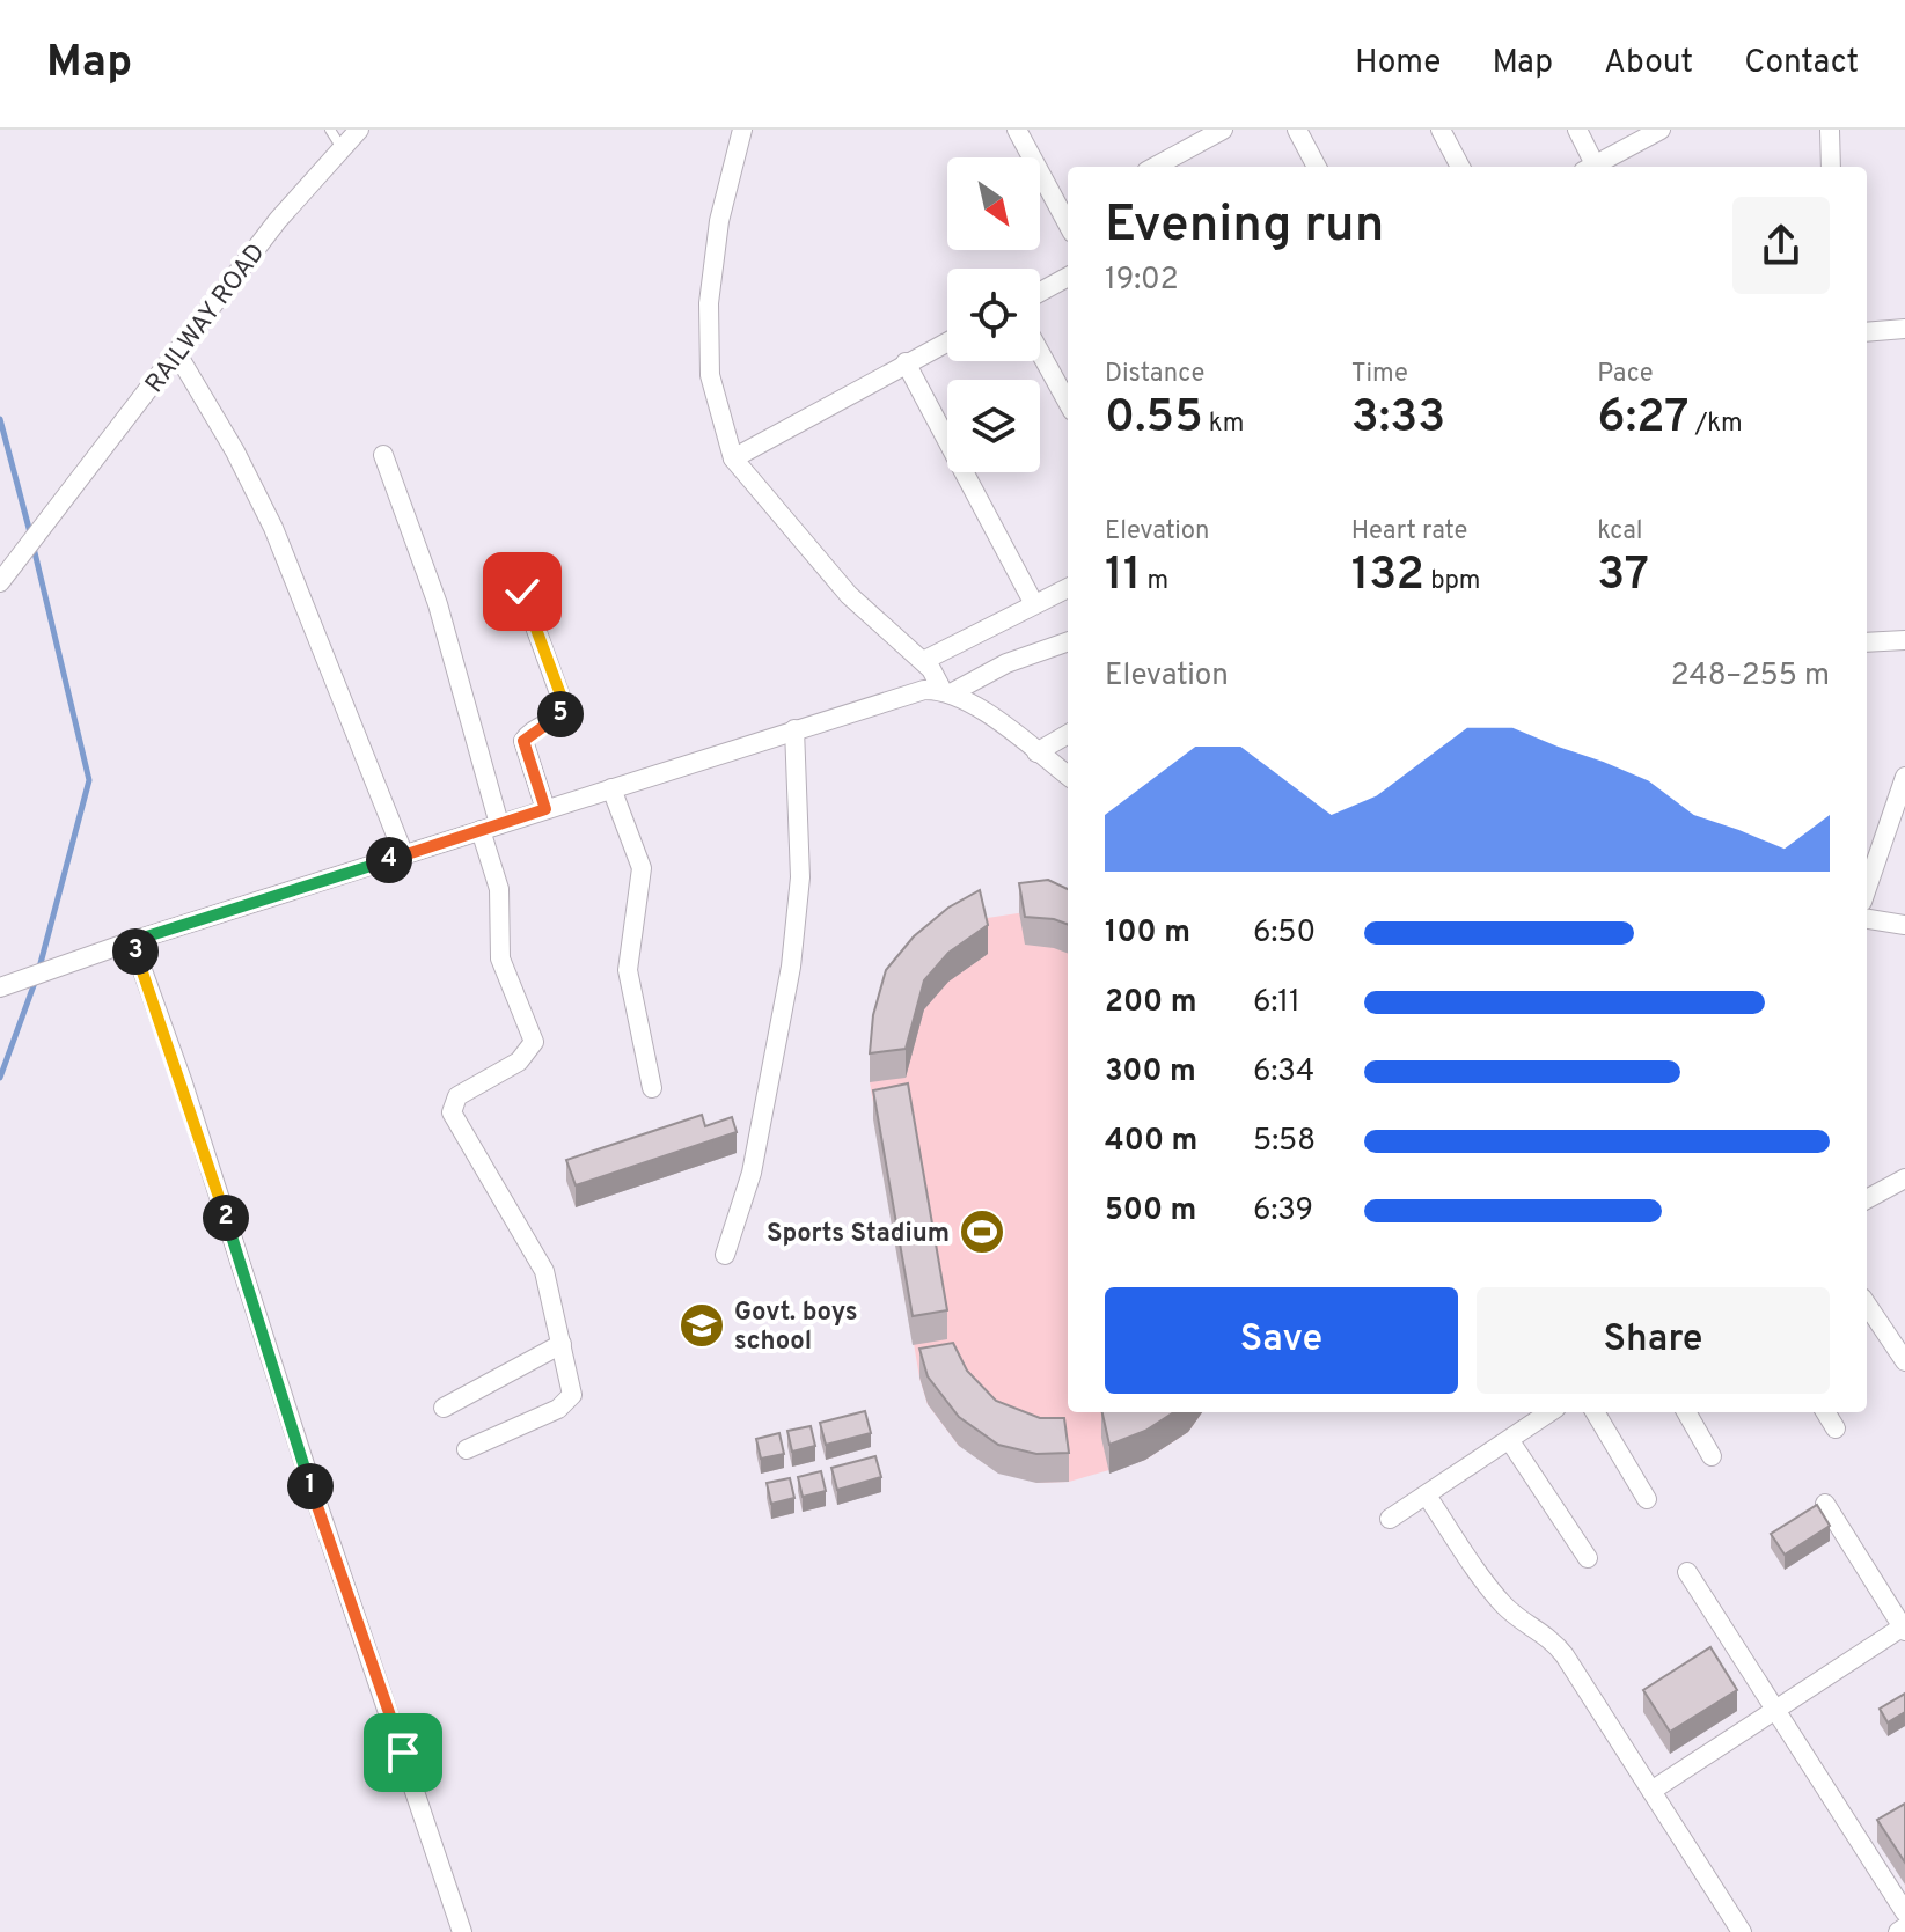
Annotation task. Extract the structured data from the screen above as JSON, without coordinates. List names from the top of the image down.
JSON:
{
  "streets": {
    "street": ["RAILWAY ROAD"]
  },
  "places": {
    "sports": ["Sports Stadium"],
    "school or university": ["Govt. boys school"]
  },
  "north": "bottom right",
  "page": {
    "header": "Map",
    "nav": [
      "Home",
      "Map",
      "About",
      "Contact"
    ],
    "heading": ["Evening run", "19:02"],
    "stats": [
      ["Distance", "0.55 km"],
      ["Time", "3:33"],
      ["Pace", "6:27 /km"],
      ["Elevation", "11 m"],
      ["Heart rate", "132 bpm"],
      ["kcal", "37"]
    ],
    "chart": ["Elevation", "248–255 m"],
    "pins": [
      "5",
      "4",
      "3",
      "2",
      "1"
    ],
    "list": [
      {
        "name": "100 m",
        "note": "6:50"
      },
      {
        "name": "200 m",
        "note": "6:11"
      },
      {
        "name": "300 m",
        "note": "6:34"
      },
      {
        "name": "400 m",
        "note": "5:58"
      },
      {
        "name": "500 m",
        "note": "6:39"
      }
    ],
    "buttons": ["Save", "Share"]
  }
}
